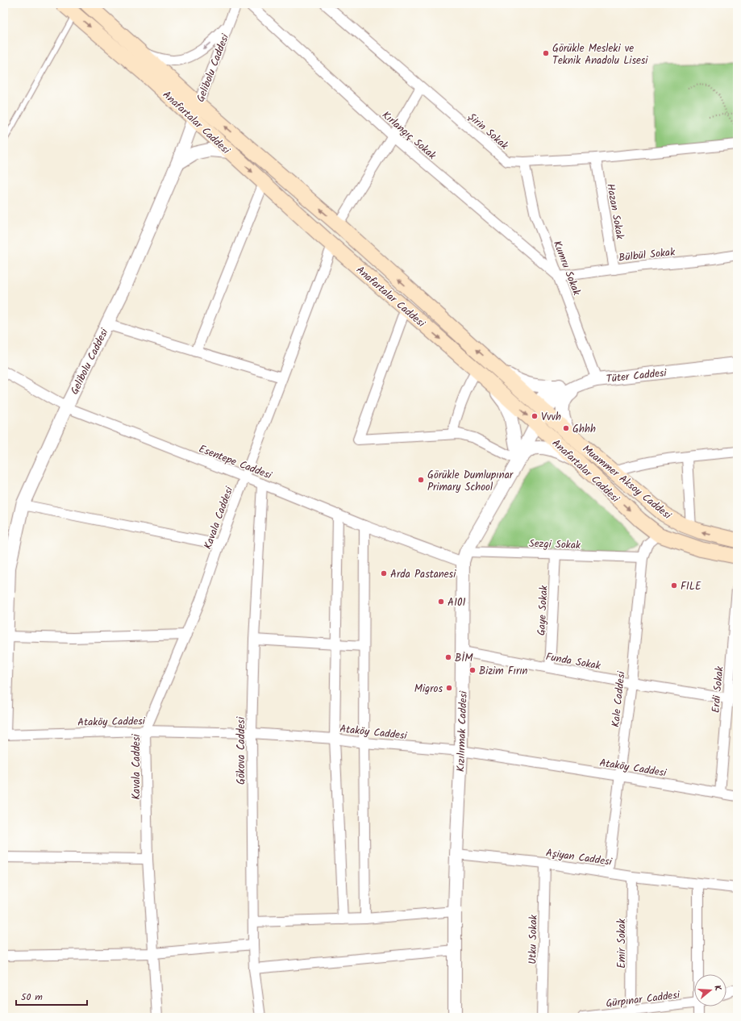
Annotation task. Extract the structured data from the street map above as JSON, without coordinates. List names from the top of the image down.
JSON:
{
  "streets": {
    "main road": ["Anafartalar Caddesi", "Muammer Aksoy Caddesi"],
    "street": [
      "Gelibolu Caddesi",
      "Şirin Sokak",
      "Kırlangıç Sokak",
      "Hazan Sokak",
      "Bülbül Sokak",
      "Kumru Sokak",
      "Tüter Caddesi",
      "Esentepe Caddesi",
      "Kavala Caddesi",
      "Sezgi Sokak",
      "Gaye Sokak",
      "Funda Sokak",
      "Erdi Sokak",
      "Kale Caddesi",
      "Ataköy Caddesi",
      "Kızılırmak Caddesi",
      "Gökova Caddesi",
      "Aşiyan Caddesi",
      "Utku Sokak",
      "Emir Sokak",
      "Gürpınar Caddesi"
    ]
  },
  "crossings": [
    ["Gelibolu Caddesi", "Anafartalar Caddesi"],
    ["Gelibolu Caddesi", "Esentepe Caddesi"],
    ["Gelibolu Caddesi", "Ataköy Caddesi"],
    ["Anafartalar Caddesi", "Tüter Caddesi"],
    ["Anafartalar Caddesi", "Muammer Aksoy Caddesi"],
    ["Anafartalar Caddesi", "Kavala Caddesi"],
    ["Anafartalar Caddesi", "Kale Caddesi"],
    ["Şirin Sokak", "Hazan Sokak"],
    ["Şirin Sokak", "Kumru Sokak"],
    ["Kırlangıç Sokak", "Bülbül Sokak"],
    ["Kırlangıç Sokak", "Kumru Sokak"],
    ["Hazan Sokak", "Bülbül Sokak"],
    ["Bülbül Sokak", "Kumru Sokak"],
    ["Kumru Sokak", "Tüter Caddesi"],
    ["Tüter Caddesi", "Muammer Aksoy Caddesi"],
    ["Esentepe Caddesi", "Kavala Caddesi"],
    ["Esentepe Caddesi", "Sezgi Sokak"],
    ["Esentepe Caddesi", "Kızılırmak Caddesi"],
    ["Esentepe Caddesi", "Gökova Caddesi"],
    ["Kavala Caddesi", "Ataköy Caddesi"],
    ["Sezgi Sokak", "Gaye Sokak"],
    ["Sezgi Sokak", "Kale Caddesi"],
    ["Sezgi Sokak", "Kızılırmak Caddesi"],
    ["Gaye Sokak", "Funda Sokak"],
    ["Funda Sokak", "Erdi Sokak"],
    ["Funda Sokak", "Kale Caddesi"],
    ["Funda Sokak", "Kızılırmak Caddesi"],
    ["Erdi Sokak", "Ataköy Caddesi"],
    ["Kale Caddesi", "Ataköy Caddesi"],
    ["Kale Caddesi", "Aşiyan Caddesi"],
    ["Ataköy Caddesi", "Kızılırmak Caddesi"],
    ["Ataköy Caddesi", "Gökova Caddesi"],
    ["Kızılırmak Caddesi", "Aşiyan Caddesi"],
    ["Aşiyan Caddesi", "Utku Sokak"],
    ["Aşiyan Caddesi", "Emir Sokak"],
    ["Emir Sokak", "Gürpınar Caddesi"]
  ],
  "places": [
    "Görükle Mesleki ve Teknik Anadolu Lisesi",
    "Vvvh",
    "Ghhh",
    "Görükle Dumlupınar Primary School",
    "Arda Pastanesi",
    "FILE",
    "A101",
    "BİM",
    "Bizim Fırın",
    "Migros"
  ],
  "scale_bar": "50 m",
  "north": "right"
}
